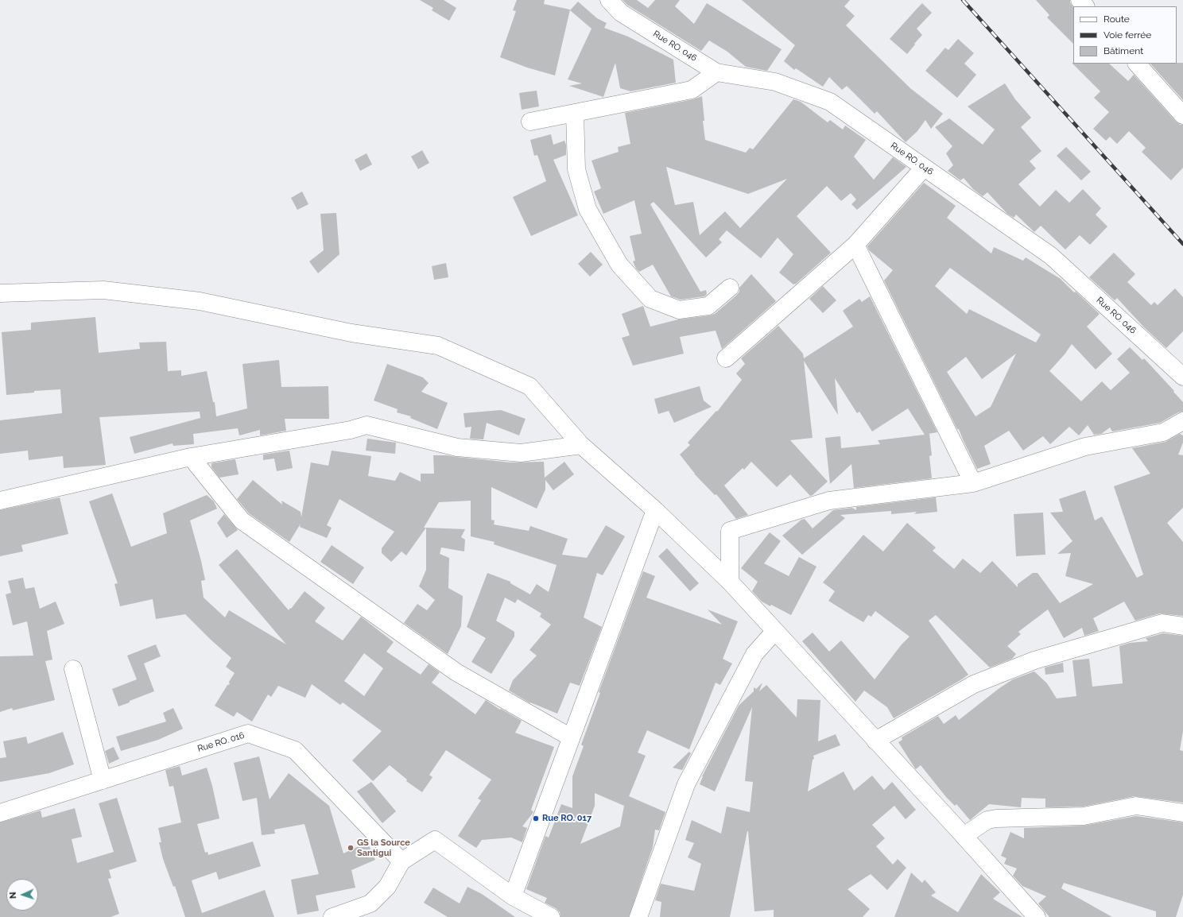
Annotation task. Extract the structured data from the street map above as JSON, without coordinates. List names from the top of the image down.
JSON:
{
  "streets": {
    "street": ["Rue RO. 046", "Rue RO. 016"]
  },
  "places": ["Rue RO. 017", "GS la Source Santigui"],
  "legend": ["Route", "Voie ferrée", "Bâtiment"],
  "north": "left"
}
